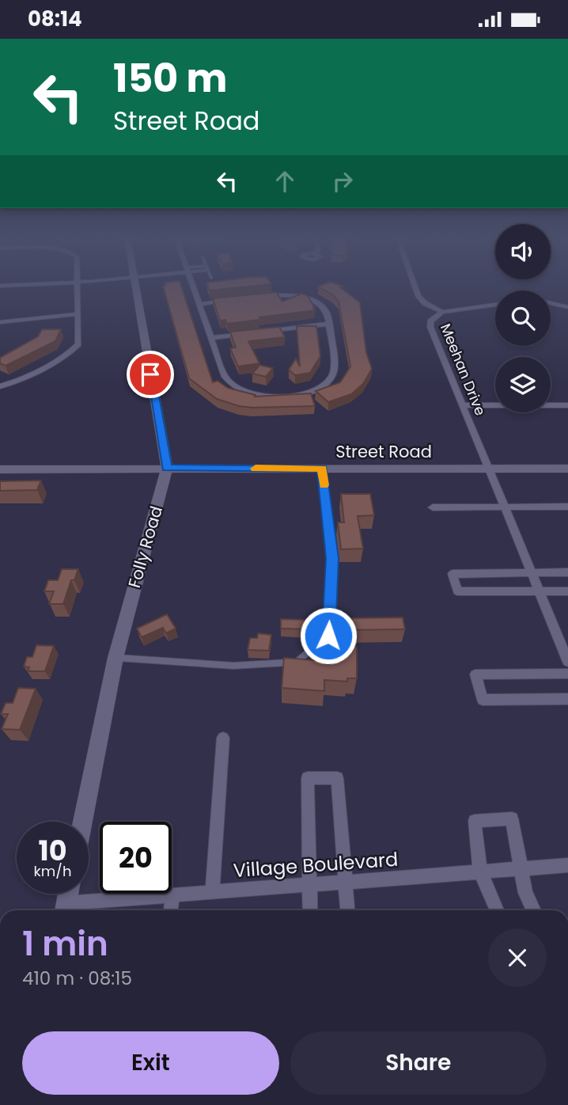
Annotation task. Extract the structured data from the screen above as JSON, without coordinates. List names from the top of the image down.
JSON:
{
  "streets": {
    "street": [
      "Meehan Drive",
      "Street Road",
      "Folly Road",
      "Village Boulevard"
    ]
  },
  "crossings": [
    ["Meehan Drive", "Street Road"],
    ["Street Road", "Folly Road"]
  ],
  "page": {
    "status": "08:14",
    "turn": ["150 m", "Street Road"],
    "speed": "10 km/h",
    "limit": "20",
    "heading": ["1 min", "410 m · 08:15"],
    "buttons": ["Exit", "Share"]
  }
}
